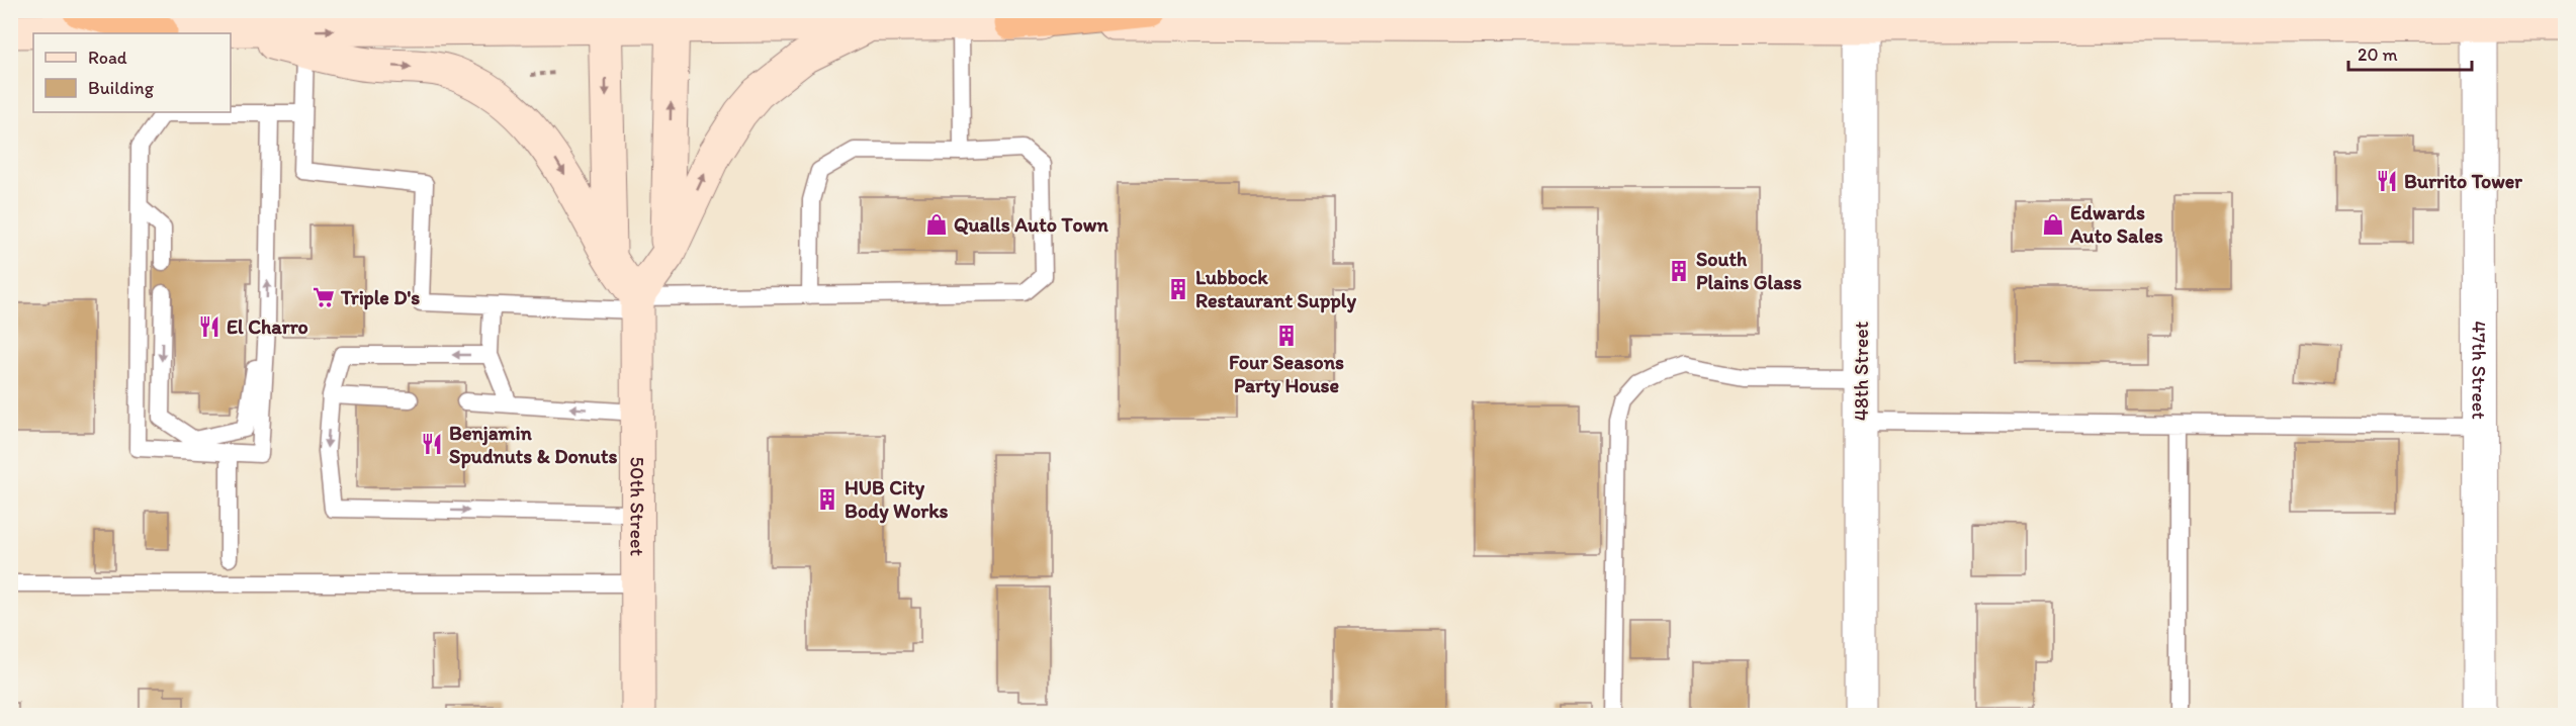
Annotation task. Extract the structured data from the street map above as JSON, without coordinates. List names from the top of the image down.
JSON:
{
  "streets": {
    "main road": ["50th Street"],
    "street": ["47th Street", "48th Street"]
  },
  "places": {
    "restaurant": ["Burrito Tower", "El Charro", "Benjamin Spudnuts & Donuts"],
    "shop": ["Qualls Auto Town", "Edwards Auto Sales"],
    "building": [
      "South Plains Glass",
      "Lubbock Restaurant Supply",
      "Four Seasons Party House",
      "HUB City Body Works"
    ],
    "supermarket": ["Triple D's"]
  },
  "legend": ["Road", "Building"],
  "scale_bar": "20 m"
}
